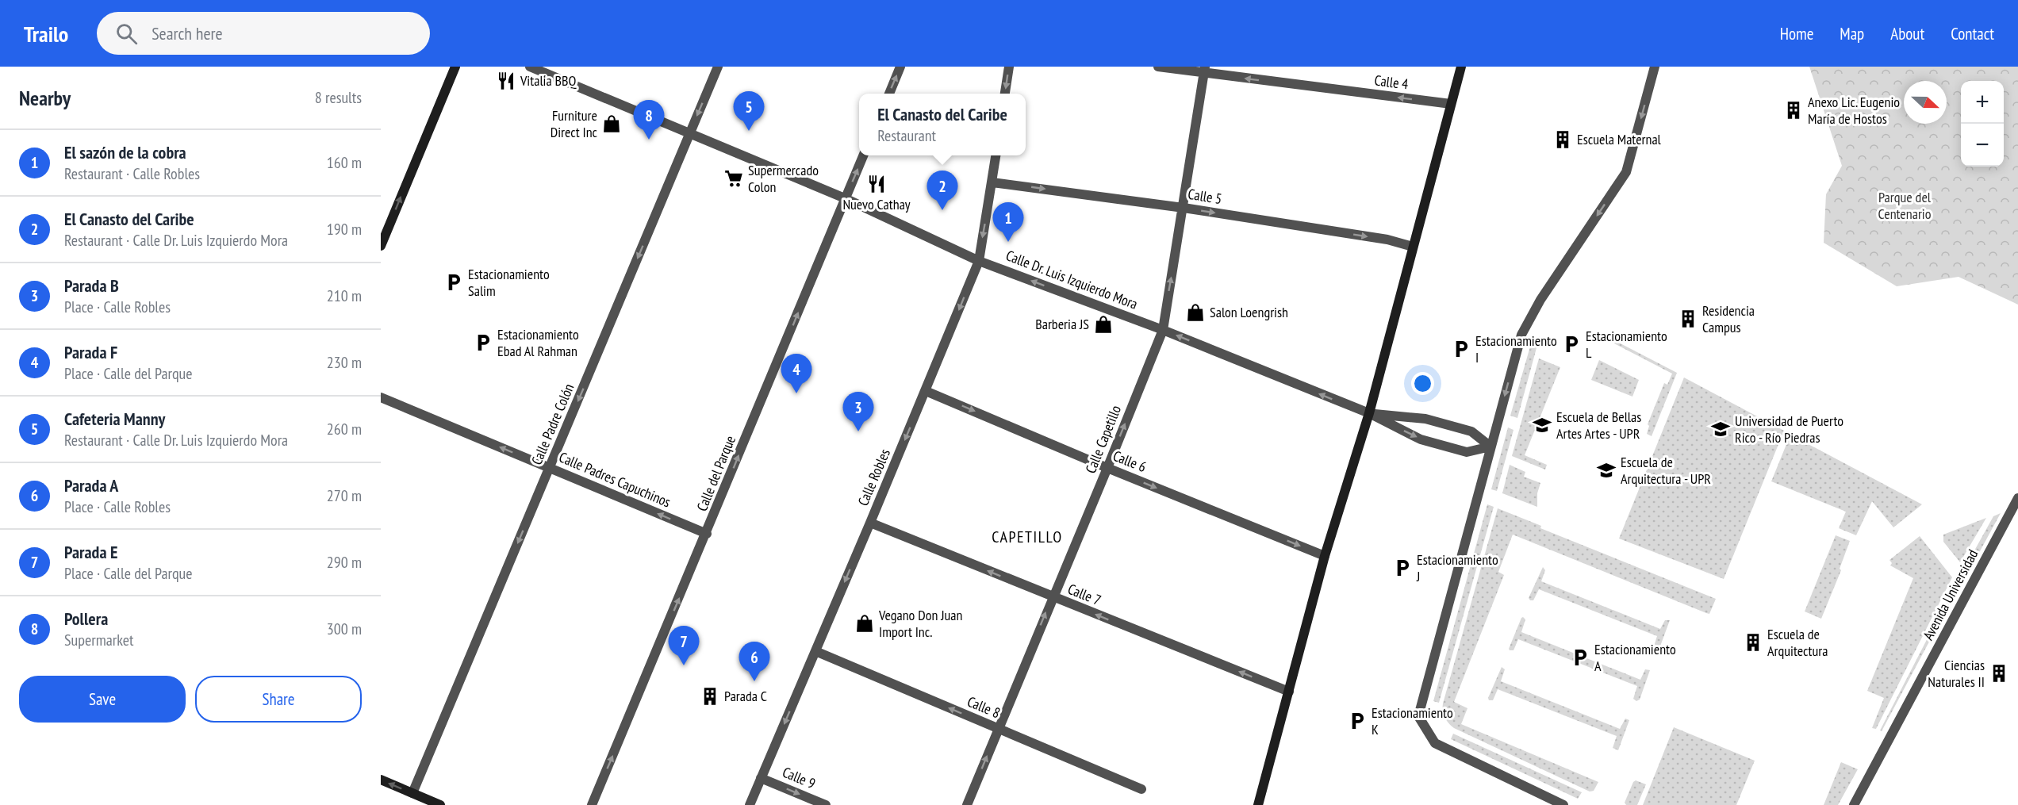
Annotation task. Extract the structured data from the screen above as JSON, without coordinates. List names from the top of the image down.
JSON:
{
  "streets": {
    "street": [
      "Calle 4",
      "Calle 5",
      "Calle Dr. Luis Izquierdo Mora",
      "Calle Padre Colón",
      "Calle Capetillo",
      "Calle 6",
      "Calle del Parque",
      "Calle Robles",
      "Calle Padres Capuchinos",
      "Calle 7",
      "Avenida Universidad",
      "Calle 8",
      "Calle 9"
    ]
  },
  "crossings": [
    ["Calle 4", "Calle Capetillo"],
    ["Calle 5", "Calle Capetillo"],
    ["Calle 5", "Calle Robles"],
    ["Calle Dr. Luis Izquierdo Mora", "Calle Padre Colón"],
    ["Calle Dr. Luis Izquierdo Mora", "Calle Capetillo"],
    ["Calle Dr. Luis Izquierdo Mora", "Calle del Parque"],
    ["Calle Dr. Luis Izquierdo Mora", "Calle Robles"],
    ["Calle Padre Colón", "Calle Padres Capuchinos"],
    ["Calle Capetillo", "Calle 6"],
    ["Calle Capetillo", "Calle 7"],
    ["Calle Capetillo", "Calle 8"],
    ["Calle 6", "Calle Robles"],
    ["Calle del Parque", "Calle Padres Capuchinos"],
    ["Calle Robles", "Calle 7"],
    ["Calle Robles", "Calle 8"],
    ["Calle Robles", "Calle 9"]
  ],
  "one_way": [
    "Calle 4",
    "Calle 5",
    "Calle Dr. Luis Izquierdo Mora",
    "Calle Padre Colón",
    "Calle Capetillo",
    "Calle 6",
    "Calle del Parque",
    "Calle Robles",
    "Calle Padres Capuchinos",
    "Calle 7",
    "Calle 8",
    "Calle 9"
  ],
  "districts": ["CAPETILLO"],
  "parks": ["Parque del Centenario"],
  "places": {
    "restaurant": ["Vitalia BBQ", "Nuevo Cathay"],
    "building": [
      "Anexo Lic. Eugenio María de Hostos",
      "Escuela Maternal",
      "Residencia Campus",
      "Escuela de Arquitectura",
      "Ciencias Naturales II",
      "Parada C"
    ],
    "shop": [
      "Furniture Direct Inc",
      "Salon Loengrish",
      "Barberia JS",
      "Vegano Don Juan Import Inc."
    ],
    "supermarket": ["Supermercado Colon"],
    "parking": [
      "Estacionamiento Salim",
      "Estacionamiento Ebad Al Rahman",
      "Estacionamiento L",
      "Estacionamiento I",
      "Estacionamiento J",
      "Estacionamiento A",
      "Estacionamiento K"
    ],
    "school or university": ["Escuela de Bellas Artes Artes - UPR", "Universidad de Puerto Rico - Río Piedras", "Escuela de Arquitectura - UPR"]
  },
  "north": "right",
  "page": {
    "header": "Trailo",
    "search": "Search here",
    "nav": [
      "Home",
      "Map",
      "About",
      "Contact"
    ],
    "heading": ["Nearby", "8 results"],
    "map_buttons": ["+", "−"],
    "pins": [
      "5",
      "8",
      "2",
      "1",
      "4",
      "3",
      "7",
      "6"
    ],
    "popup": ["El Canasto del Caribe", "Restaurant"],
    "list": [
      {
        "mark": "1",
        "name": "El sazón de la cobra",
        "note": "Restaurant · Calle Robles",
        "value": "160 m"
      },
      {
        "mark": "2",
        "name": "El Canasto del Caribe",
        "note": "Restaurant · Calle Dr. Luis Izquierdo Mora",
        "value": "190 m"
      },
      {
        "mark": "3",
        "name": "Parada B",
        "note": "Place · Calle Robles",
        "value": "210 m"
      },
      {
        "mark": "4",
        "name": "Parada F",
        "note": "Place · Calle del Parque",
        "value": "230 m"
      },
      {
        "mark": "5",
        "name": "Cafeteria Manny",
        "note": "Restaurant · Calle Dr. Luis Izquierdo Mora",
        "value": "260 m"
      },
      {
        "mark": "6",
        "name": "Parada A",
        "note": "Place · Calle Robles",
        "value": "270 m"
      },
      {
        "mark": "7",
        "name": "Parada E",
        "note": "Place · Calle del Parque",
        "value": "290 m"
      },
      {
        "mark": "8",
        "name": "Pollera",
        "note": "Supermarket",
        "value": "300 m"
      }
    ],
    "buttons": ["Save", "Share"]
  }
}
